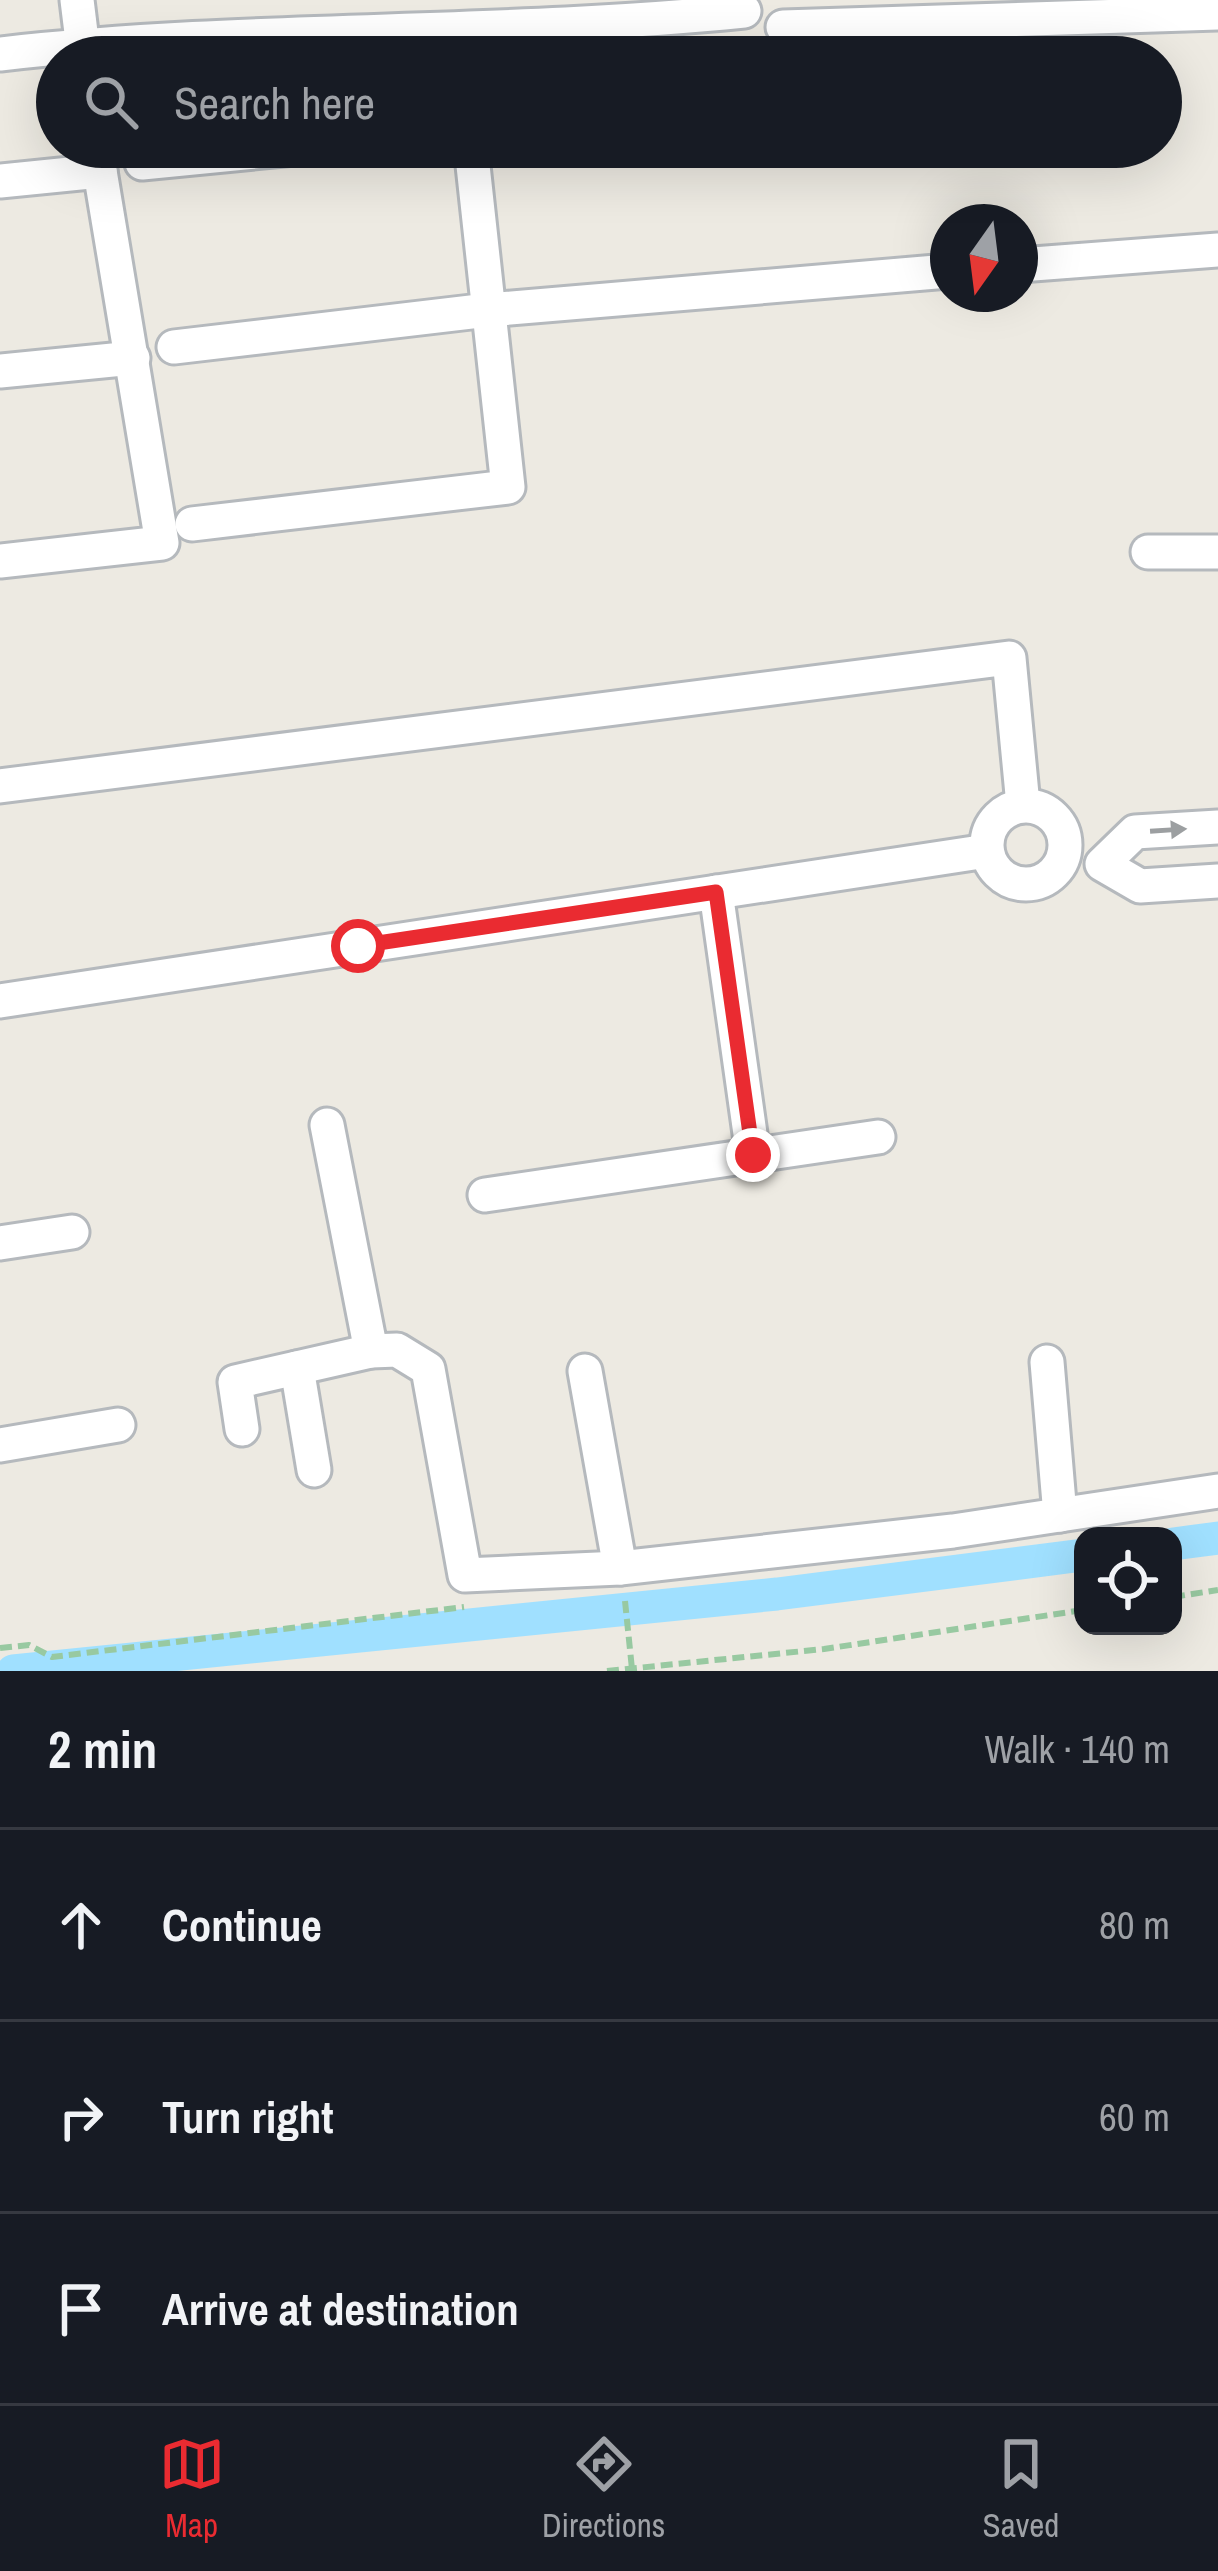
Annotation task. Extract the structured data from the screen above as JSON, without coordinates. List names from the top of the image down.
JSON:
{
  "north": "bottom",
  "page": {
    "search": "Search here",
    "heading": ["2 min", "Walk · 140 m"],
    "list": [
      ["Continue", "80 m"],
      ["Turn right", "60 m"],
      "Arrive at destination"
    ],
    "nav": ["Map", "Directions", "Saved"]
  }
}
